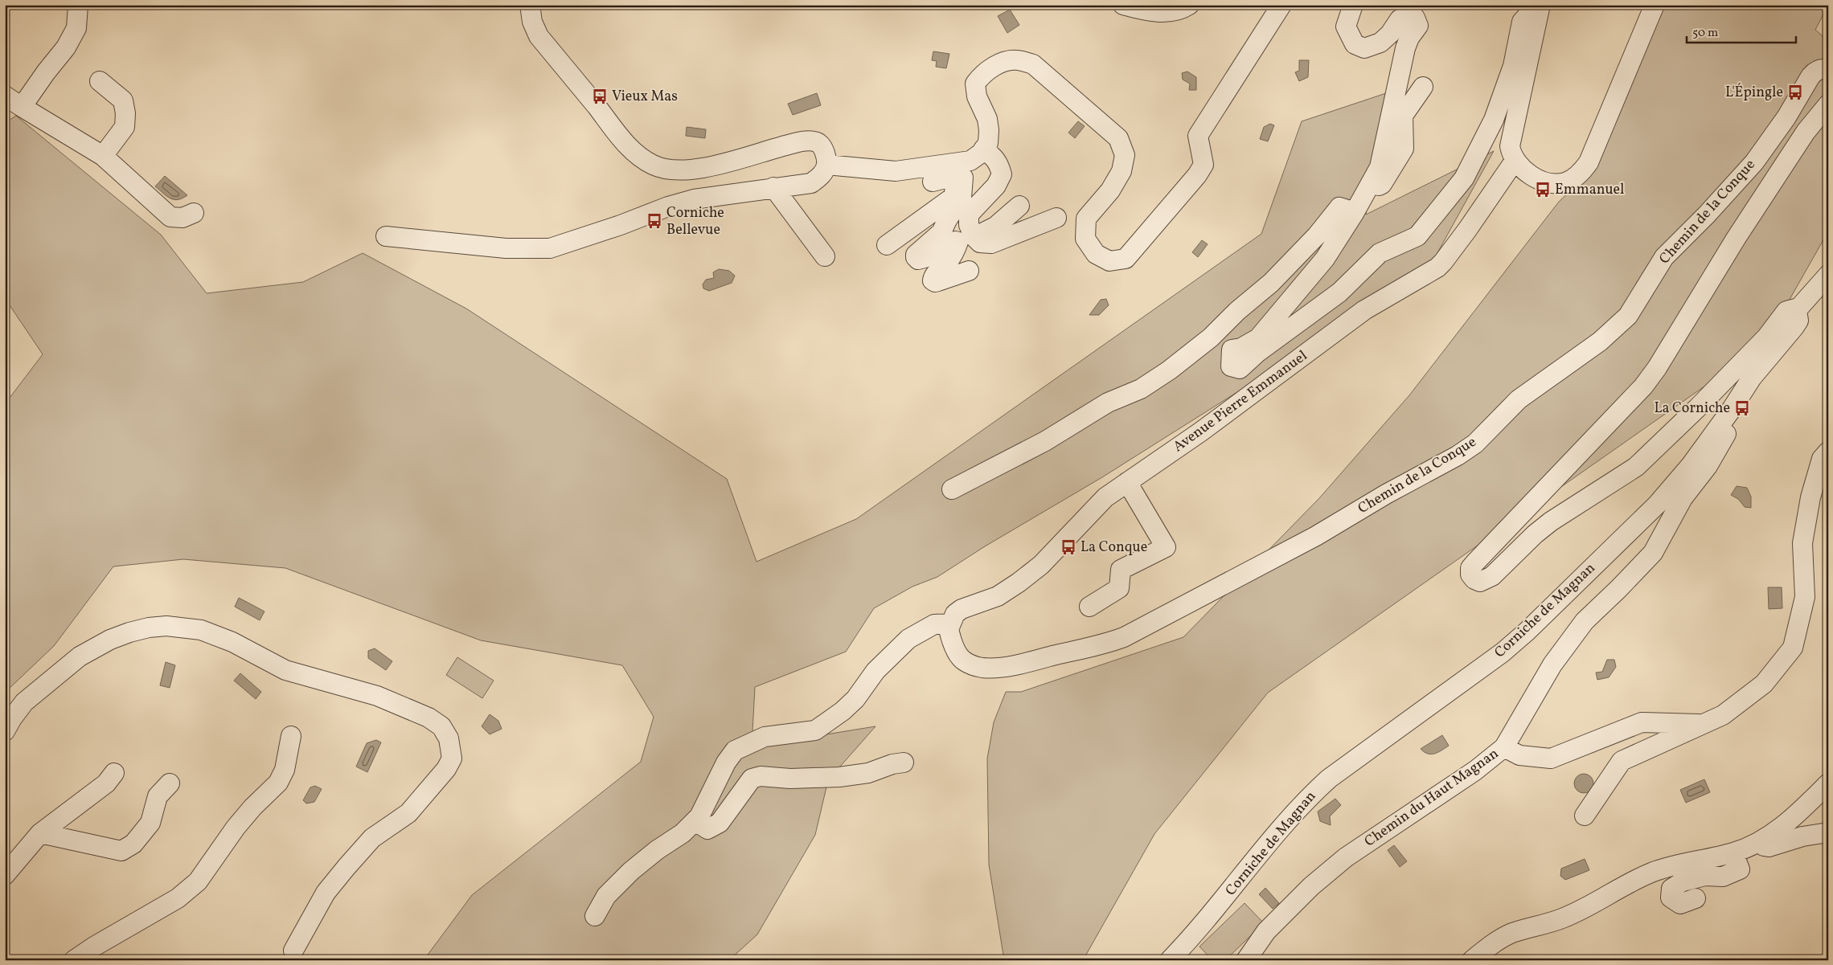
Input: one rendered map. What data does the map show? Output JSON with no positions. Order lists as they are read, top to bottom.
{
  "streets": {
    "street": [
      "Chemin de la Conque",
      "Avenue Pierre Emmanuel",
      "Corniche de Magnan",
      "Chemin du Haut Magnan"
    ]
  },
  "crossings": [
    ["Chemin de la Conque", "Avenue Pierre Emmanuel"],
    ["Chemin de la Conque", "Corniche de Magnan"],
    ["Corniche de Magnan", "Chemin du Haut Magnan"]
  ],
  "places": {
    "bus stop": [
      "L'Épingle",
      "Vieux Mas",
      "Emmanuel",
      "Corniche Bellevue",
      "La Corniche",
      "La Conque"
    ]
  },
  "scale_bar": "50 m"
}
